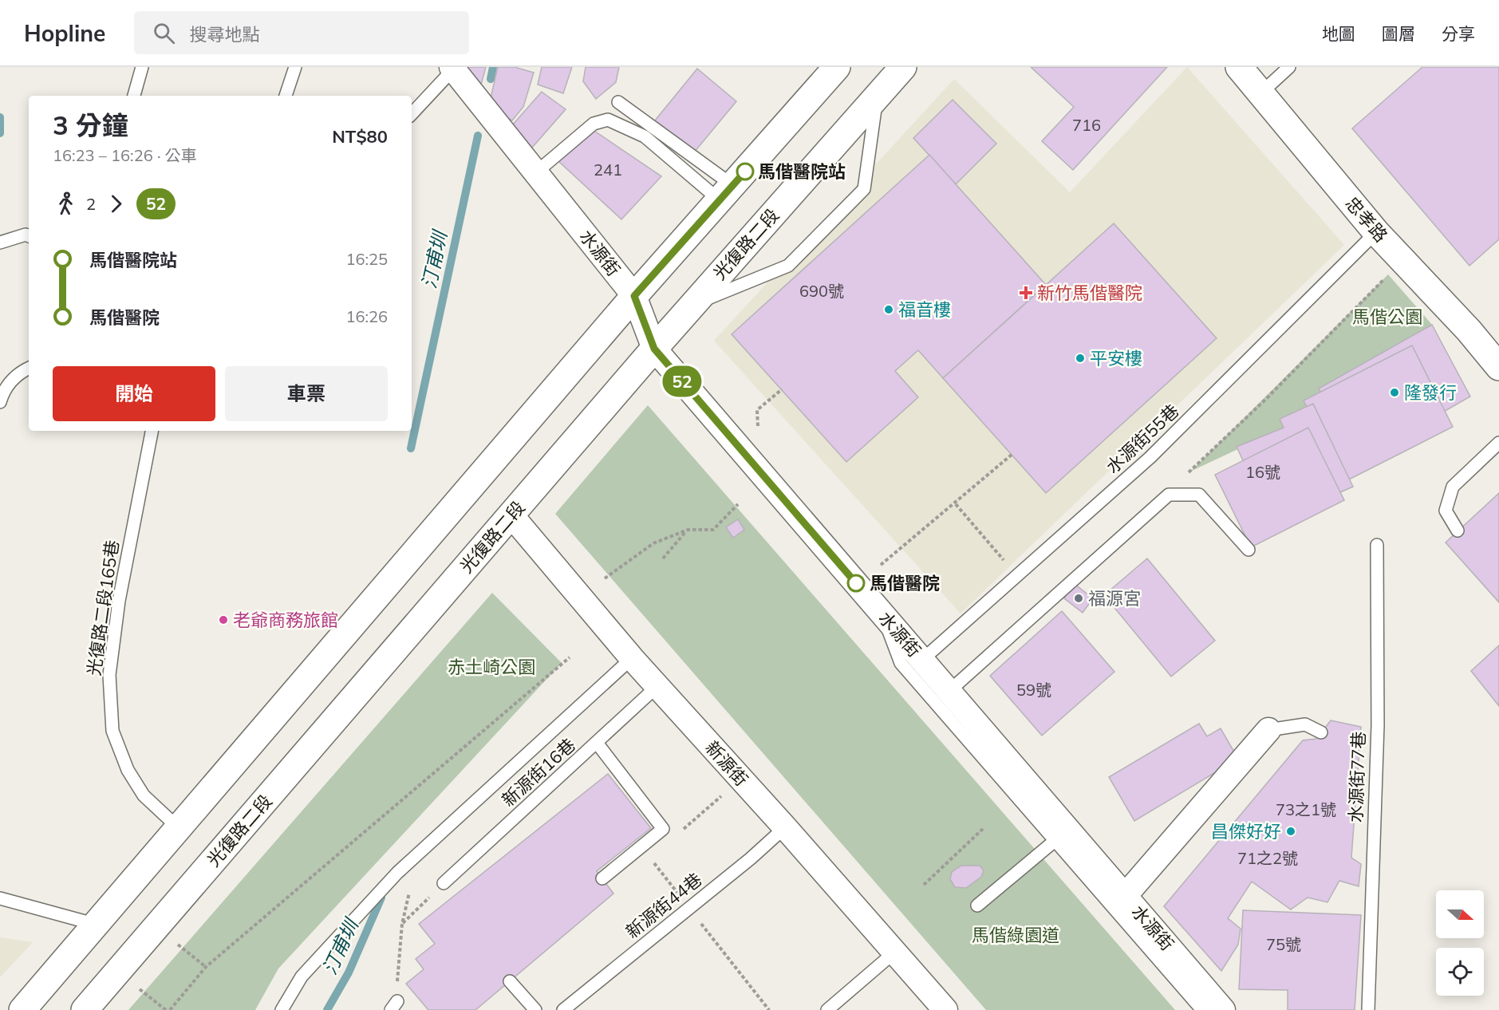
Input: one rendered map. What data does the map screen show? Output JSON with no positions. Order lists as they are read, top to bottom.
{
  "streets": {
    "main road": ["忠孝路", "光復路二段"],
    "street": ["水源街", "新源街"],
    "lane": [
      "水源街55巷",
      "光復路二段165巷",
      "新源街16巷",
      "水源街77巷",
      "新源街44巷"
    ]
  },
  "crossings": [
    ["忠孝路", "水源街55巷"],
    ["光復路二段", "水源街"],
    ["光復路二段", "新源街"],
    ["水源街", "水源街55巷"],
    ["新源街", "新源街16巷"],
    ["新源街", "新源街44巷"]
  ],
  "water": ["汀甫圳"],
  "parks": ["馬偕公園", "赤土崎公園", "馬偕綠園道"],
  "places": {
    "other": [
      "馬偕醫院站",
      "福音樓",
      "平安樓",
      "隆發行",
      "馬偕醫院",
      "福源宮",
      "老爺商務旅館",
      "昌傑好好"
    ],
    "health": ["新竹馬偕醫院"]
  },
  "lines": ["bus line 52"],
  "house_numbers": [
    "716",
    "241",
    "690號",
    "16號",
    "59號",
    "73之1號",
    "71之2號",
    "75號"
  ],
  "north": "right",
  "page": {
    "header": "Hopline",
    "search": "搜尋地點",
    "nav": ["地圖", "圖層", "分享"],
    "on_map": "52",
    "heading": ["3 分鐘", "16:23 – 16:26 · 公車", "NT$80"],
    "legs": ["2", "52"],
    "list": [
      {
        "name": "馬偕醫院站",
        "value": "16:25"
      },
      {
        "name": "馬偕醫院",
        "value": "16:26"
      }
    ],
    "buttons": ["開始", "車票"]
  }
}
